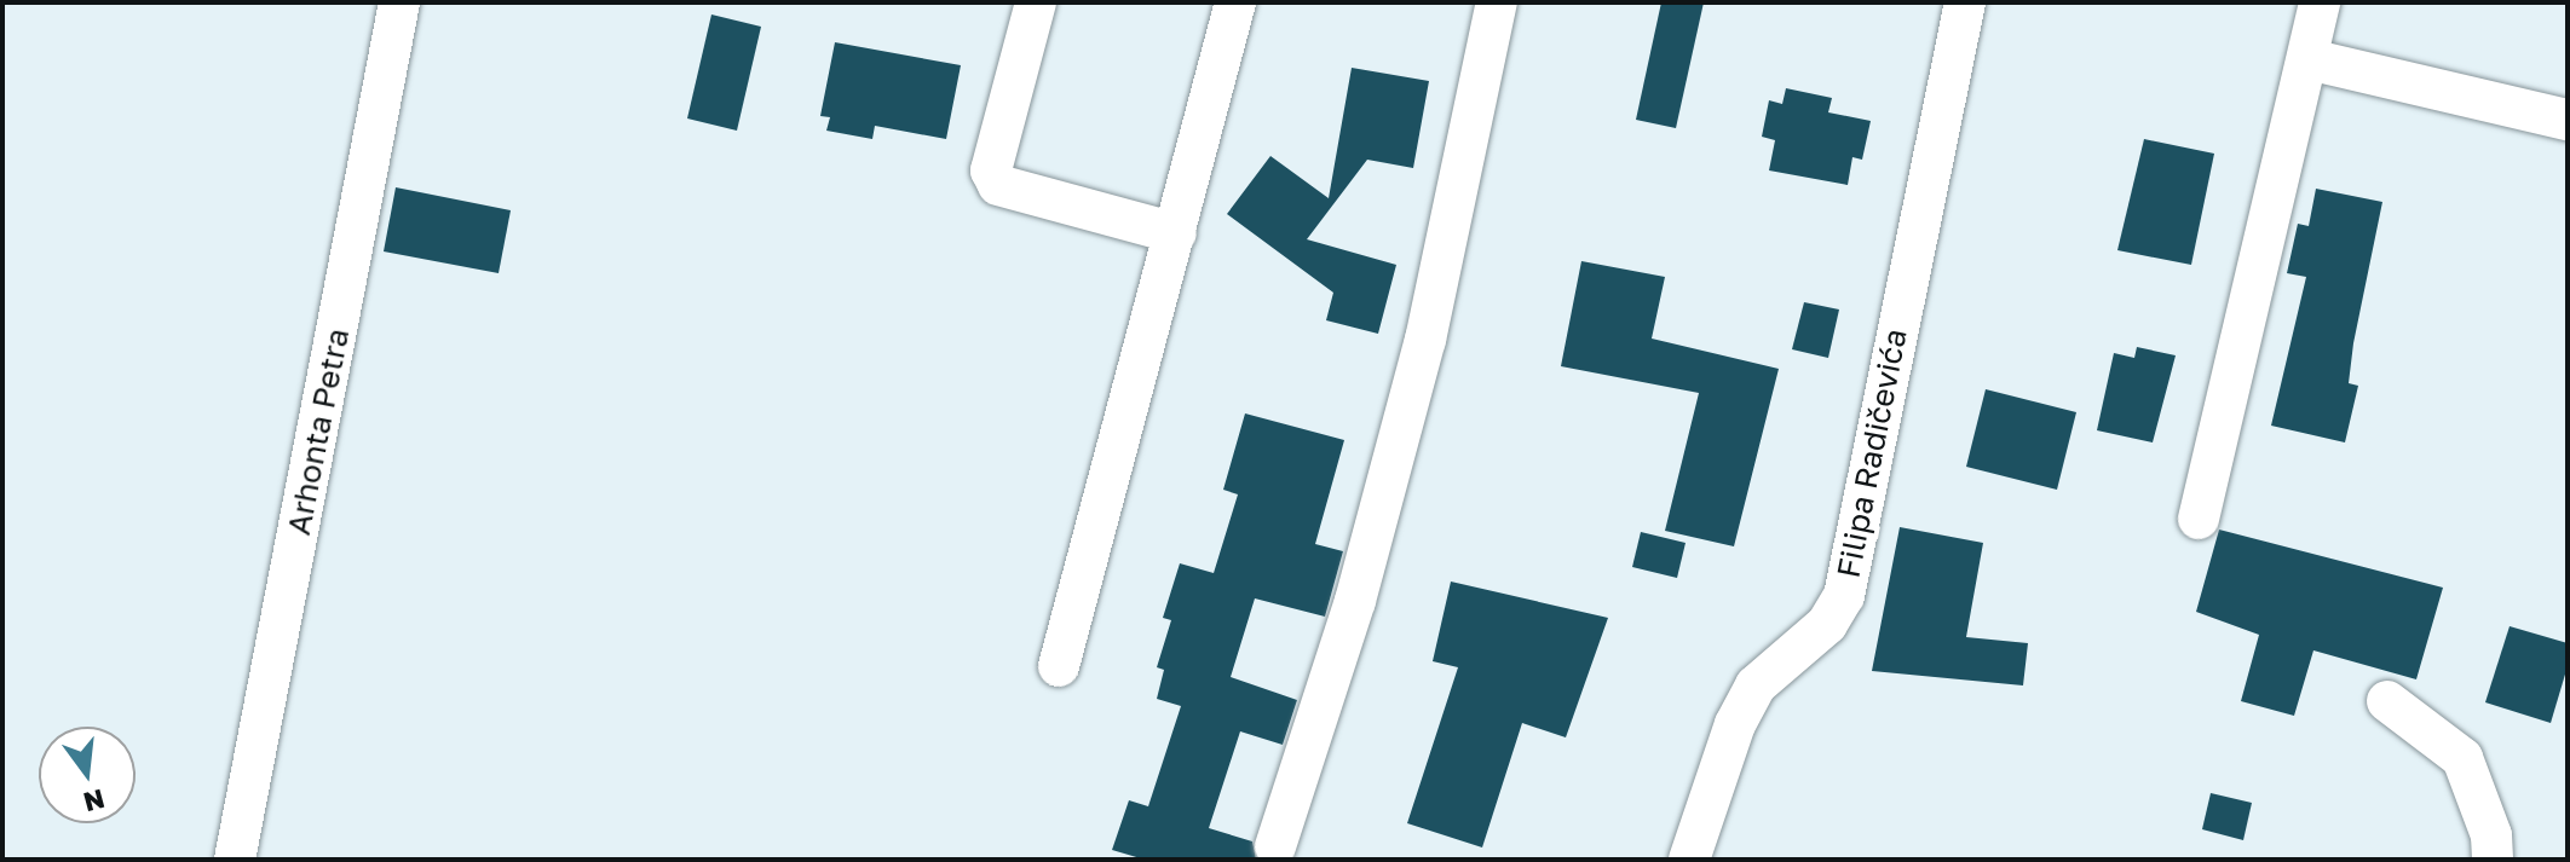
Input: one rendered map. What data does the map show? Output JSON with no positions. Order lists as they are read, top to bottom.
{
  "streets": {
    "street": ["Arhonta Petra", "Filipa Radičevića"]
  },
  "north": "bottom"
}
